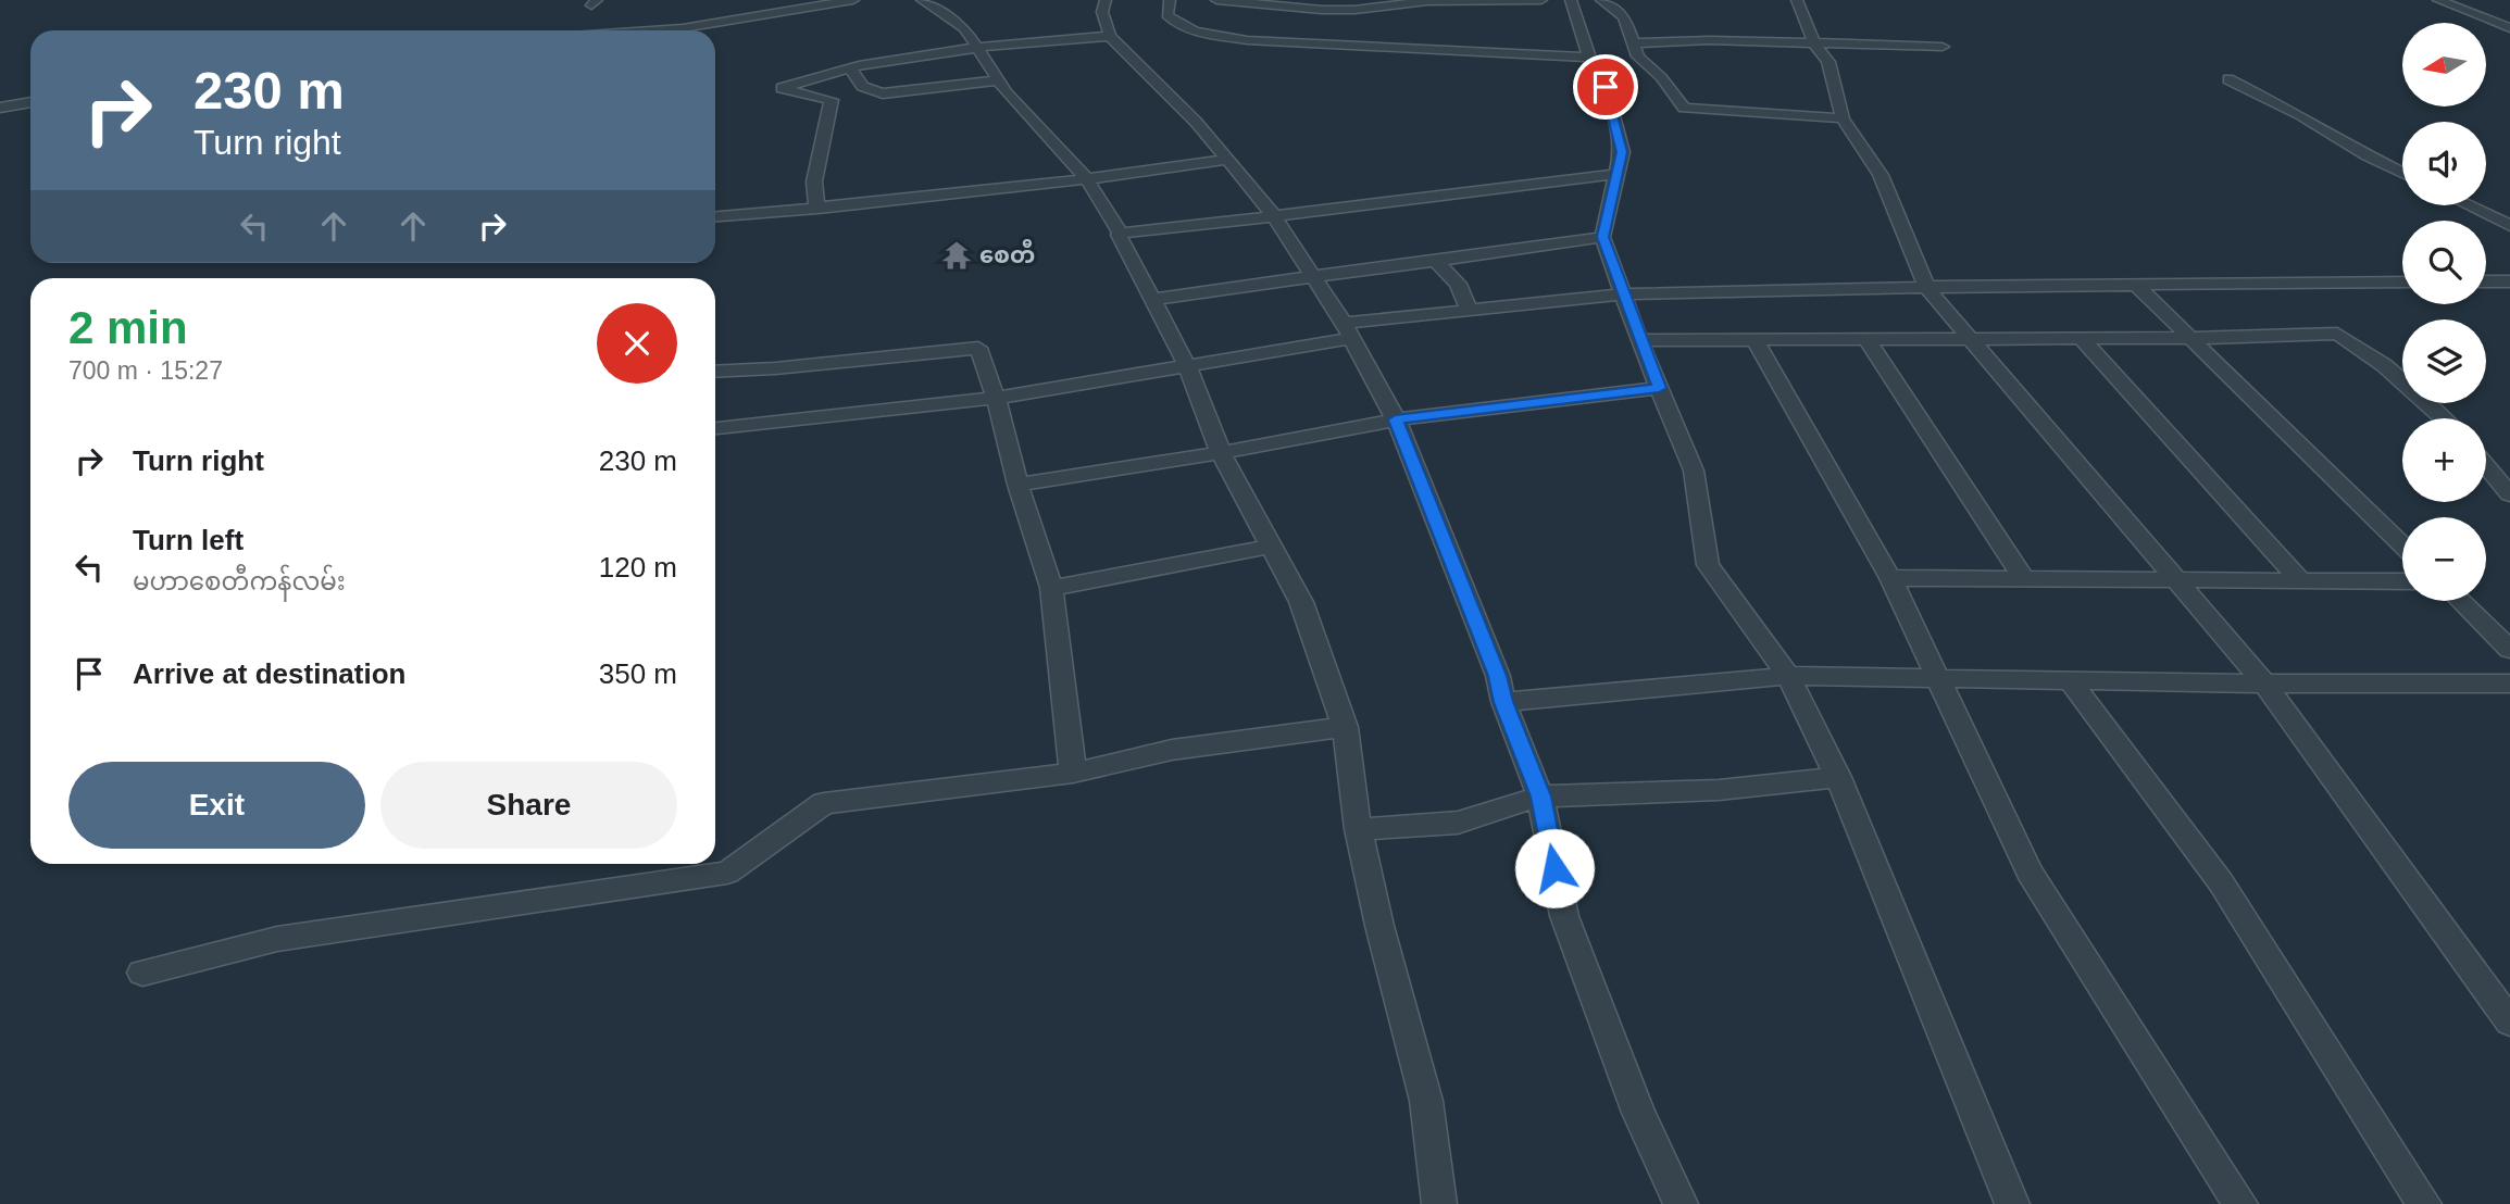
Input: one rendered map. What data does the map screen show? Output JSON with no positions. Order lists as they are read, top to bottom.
{
  "places": {
    "temple": ["စေတီ"]
  },
  "north": "left",
  "page": {
    "map_buttons": ["+", "−"],
    "turn": ["230 m", "Turn right"],
    "heading": ["2 min", "700 m · 15:27"],
    "list": [
      {
        "name": "Turn right",
        "value": "230 m"
      },
      {
        "name": "Turn left",
        "note": "မဟာစေတီကန်လမ်း",
        "value": "120 m"
      },
      {
        "name": "Arrive at destination",
        "value": "350 m"
      }
    ],
    "buttons": ["Exit", "Share"]
  }
}
